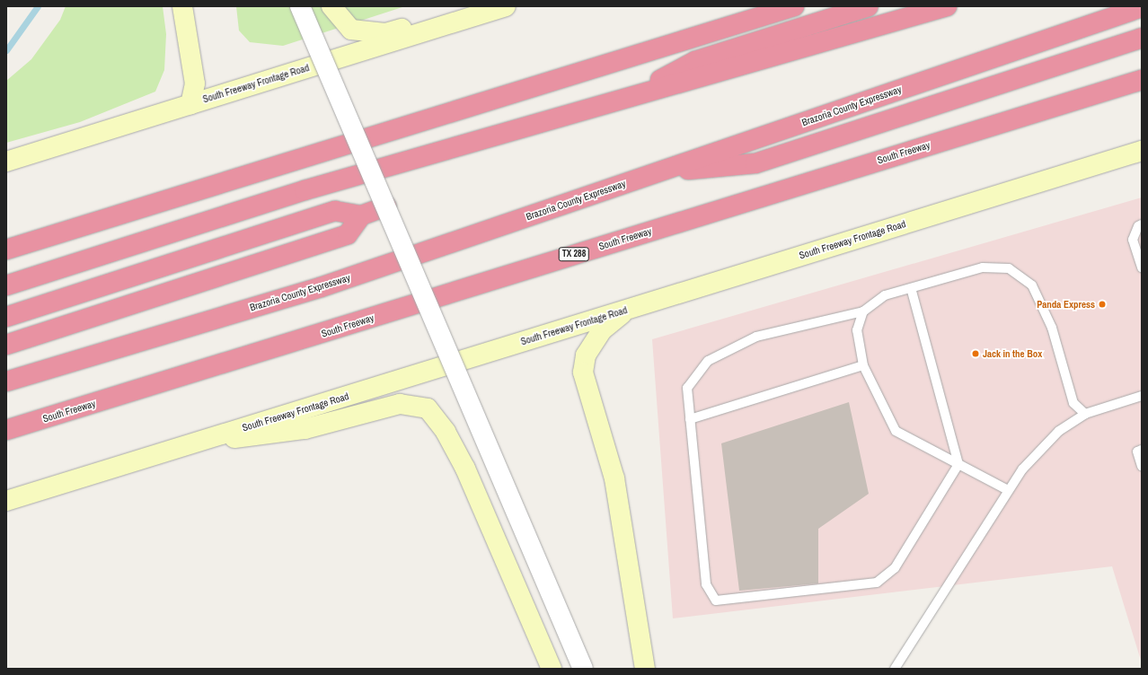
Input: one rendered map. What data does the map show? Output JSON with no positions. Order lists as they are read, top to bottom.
{
  "streets": {
    "highway": ["Brazoria County Expressway", "South Freeway", "TX 288"],
    "main road": ["South Freeway Frontage Road"]
  },
  "places": ["Panda Express", "Jack in the Box"]
}
